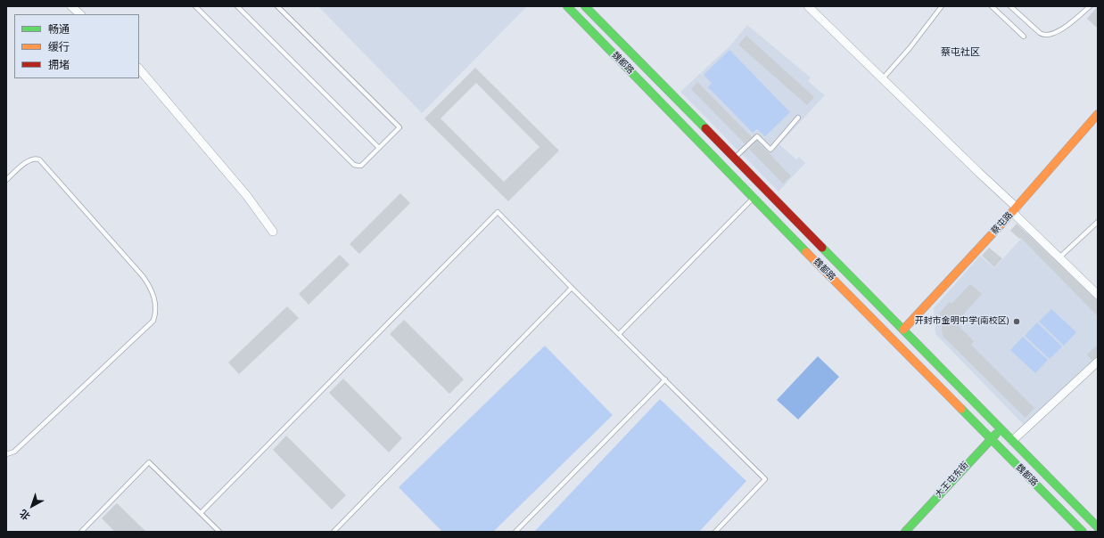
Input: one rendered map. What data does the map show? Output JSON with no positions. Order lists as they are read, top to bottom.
{
  "streets": {
    "main road": ["魏都路", "蔡屯路", "大王屯东街"]
  },
  "crossings": [
    ["魏都路", "蔡屯路"],
    ["魏都路", "大王屯东街"]
  ],
  "districts": ["蔡屯社区"],
  "places": ["开封市金明中学(南校区)"],
  "legend": ["畅通", "缓行", "拥堵"],
  "north": "bottom left"
}
